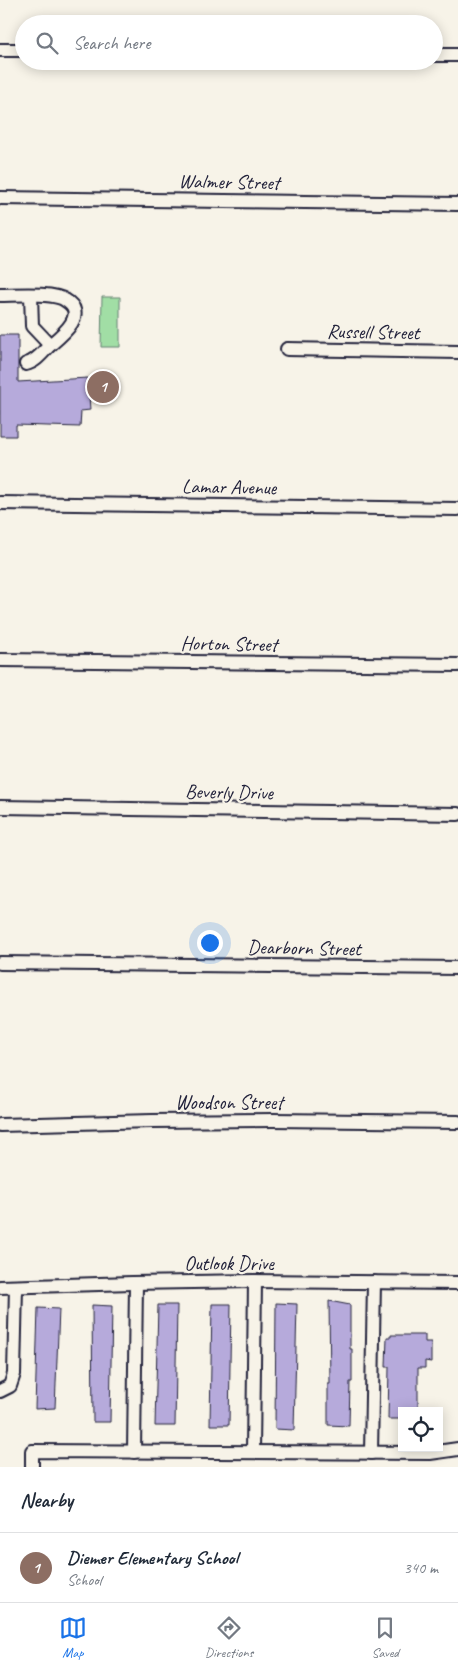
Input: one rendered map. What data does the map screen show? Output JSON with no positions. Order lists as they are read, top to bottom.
{
  "streets": {
    "street": [
      "Walmer Street",
      "Russell Street",
      "Lamar Avenue",
      "Horton Street",
      "Beverly Drive",
      "Dearborn Street",
      "Woodson Street",
      "Outlook Drive"
    ]
  },
  "page": {
    "search": "Search here",
    "pins": "1",
    "heading": "Nearby",
    "list": [
      {
        "mark": "1",
        "name": "Diemer Elementary School",
        "note": "School",
        "value": "340 m"
      }
    ],
    "nav": ["Map", "Directions", "Saved"]
  }
}
